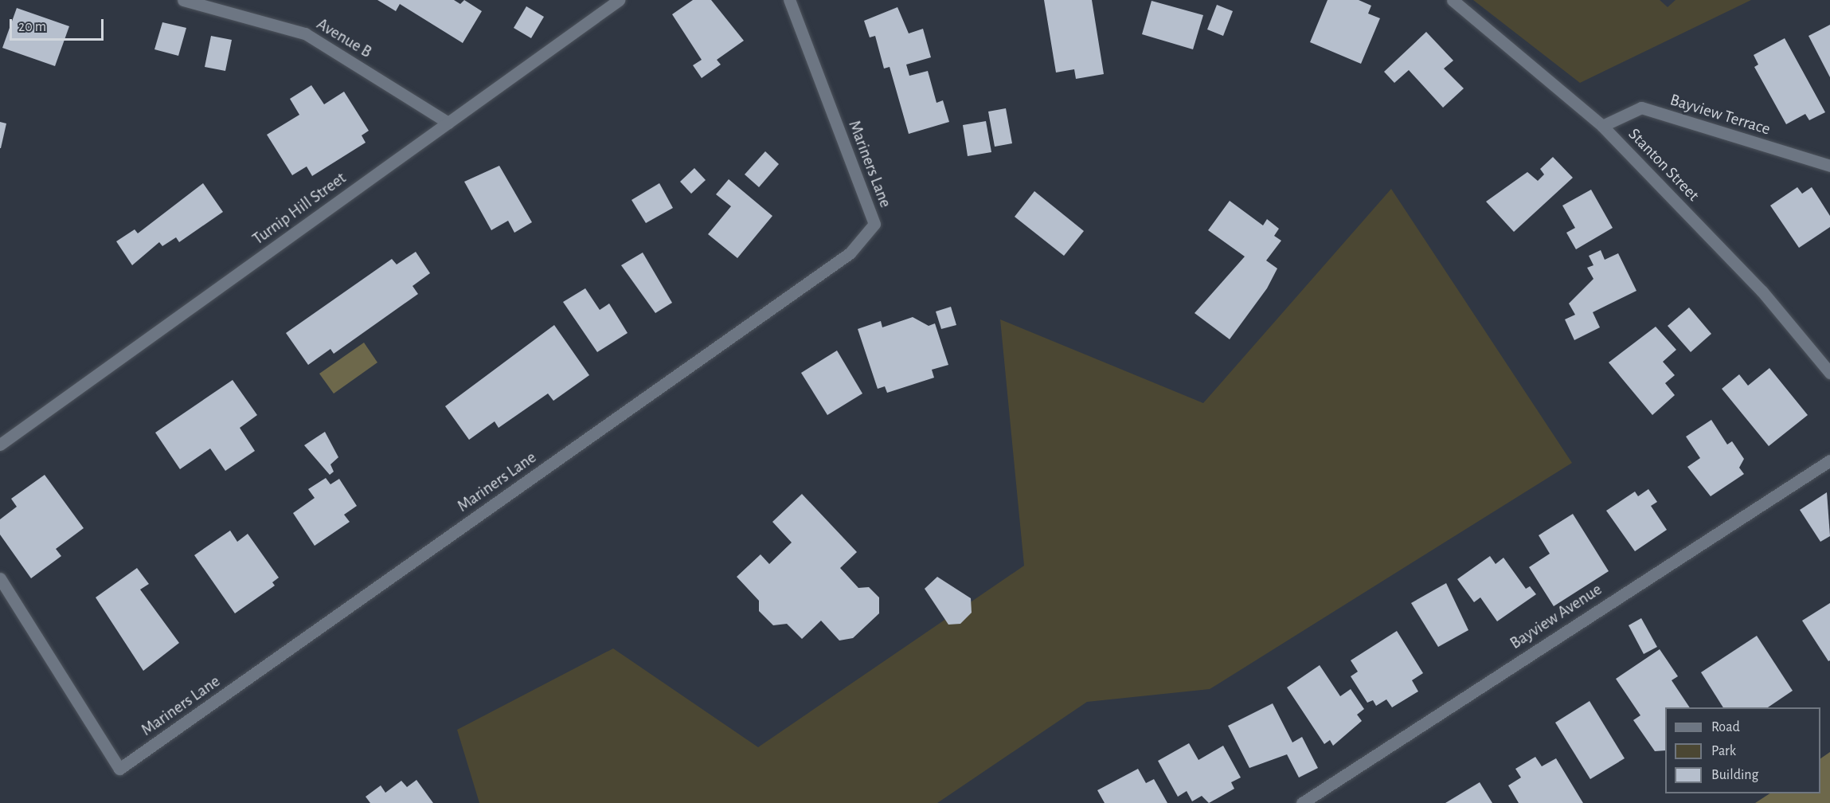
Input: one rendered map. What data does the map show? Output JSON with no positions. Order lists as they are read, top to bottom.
{
  "streets": {
    "street": [
      "Avenue B",
      "Bayview Terrace",
      "Mariners Lane",
      "Stanton Street",
      "Turnip Hill Street",
      "Bayview Avenue"
    ]
  },
  "crossings": [
    ["Avenue B", "Turnip Hill Street"],
    ["Bayview Terrace", "Stanton Street"]
  ],
  "legend": ["Road", "Park", "Building"],
  "scale_bar": "20 m"
}
